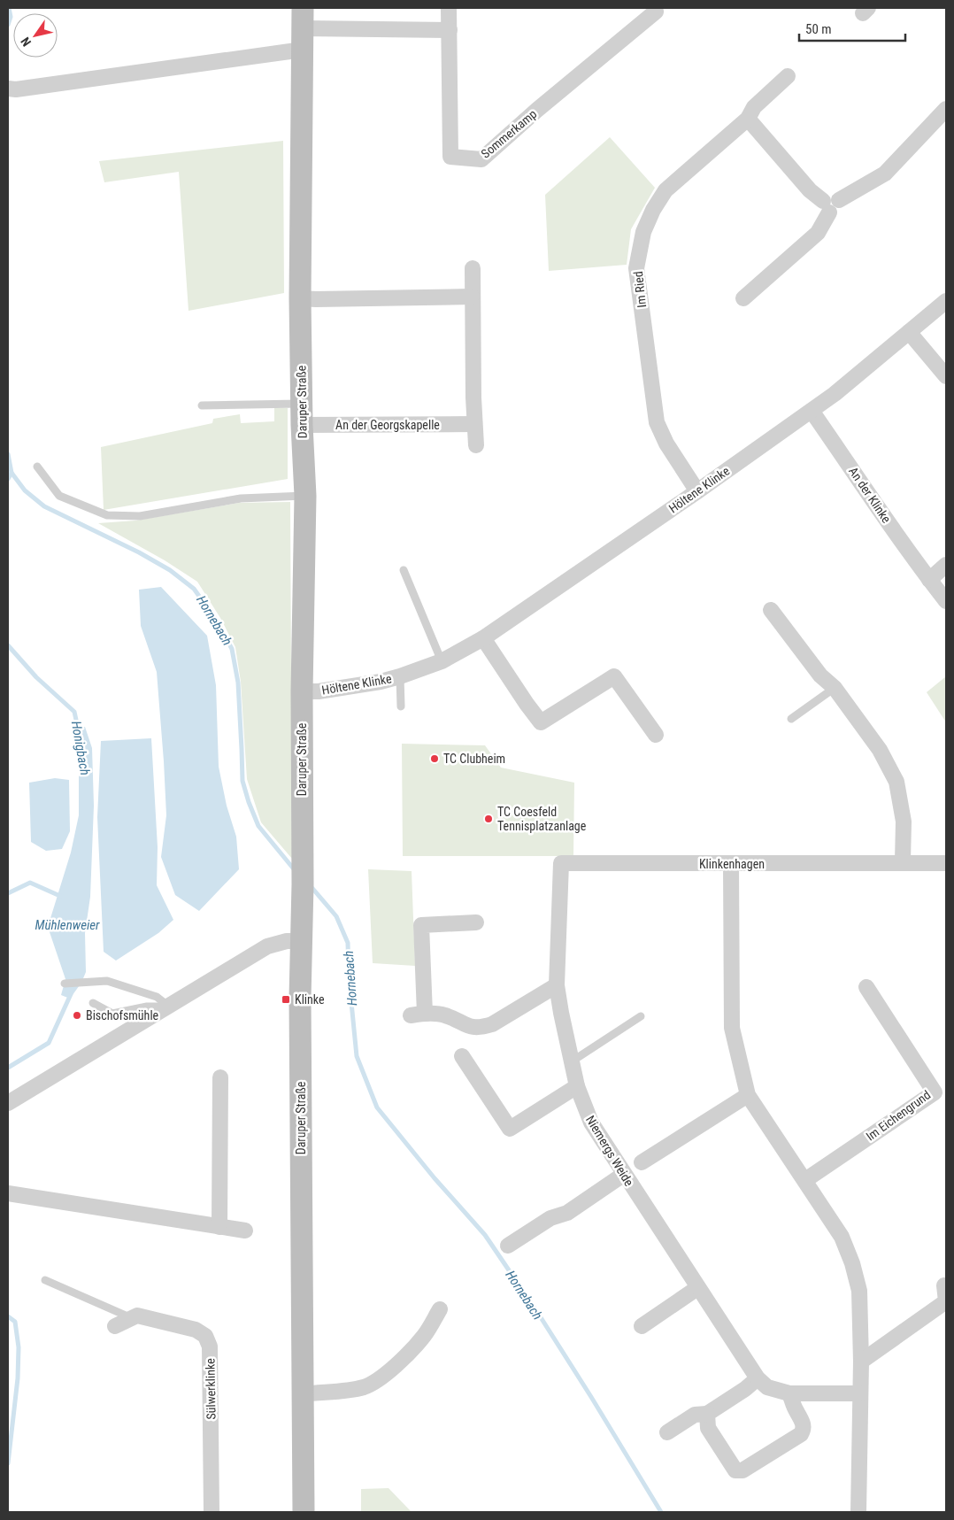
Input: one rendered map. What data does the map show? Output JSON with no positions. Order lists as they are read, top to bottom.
{
  "streets": {
    "street": [
      "Sommerkamp",
      "Im Ried",
      "Daruper Straße",
      "An der Georgskapelle",
      "Höltene Klinke",
      "An der Klinke",
      "Klinkenhagen",
      "Im Eichengrund",
      "Niemergs Weide",
      "Sülwerklinke"
    ]
  },
  "crossings": [
    ["Im Ried", "Höltene Klinke"],
    ["Daruper Straße", "An der Georgskapelle"],
    ["Daruper Straße", "Höltene Klinke"],
    ["Höltene Klinke", "An der Klinke"],
    ["Klinkenhagen", "Niemergs Weide"]
  ],
  "water": ["Hornebach", "Honigbach", "Mühlenweier"],
  "places": {
    "other": ["TC Clubheim", "TC Coesfeld Tennisplatzanlage", "Bischofsmühle"],
    "transit": ["Klinke"]
  },
  "scale_bar": "50 m",
  "north": "bottom left"
}
